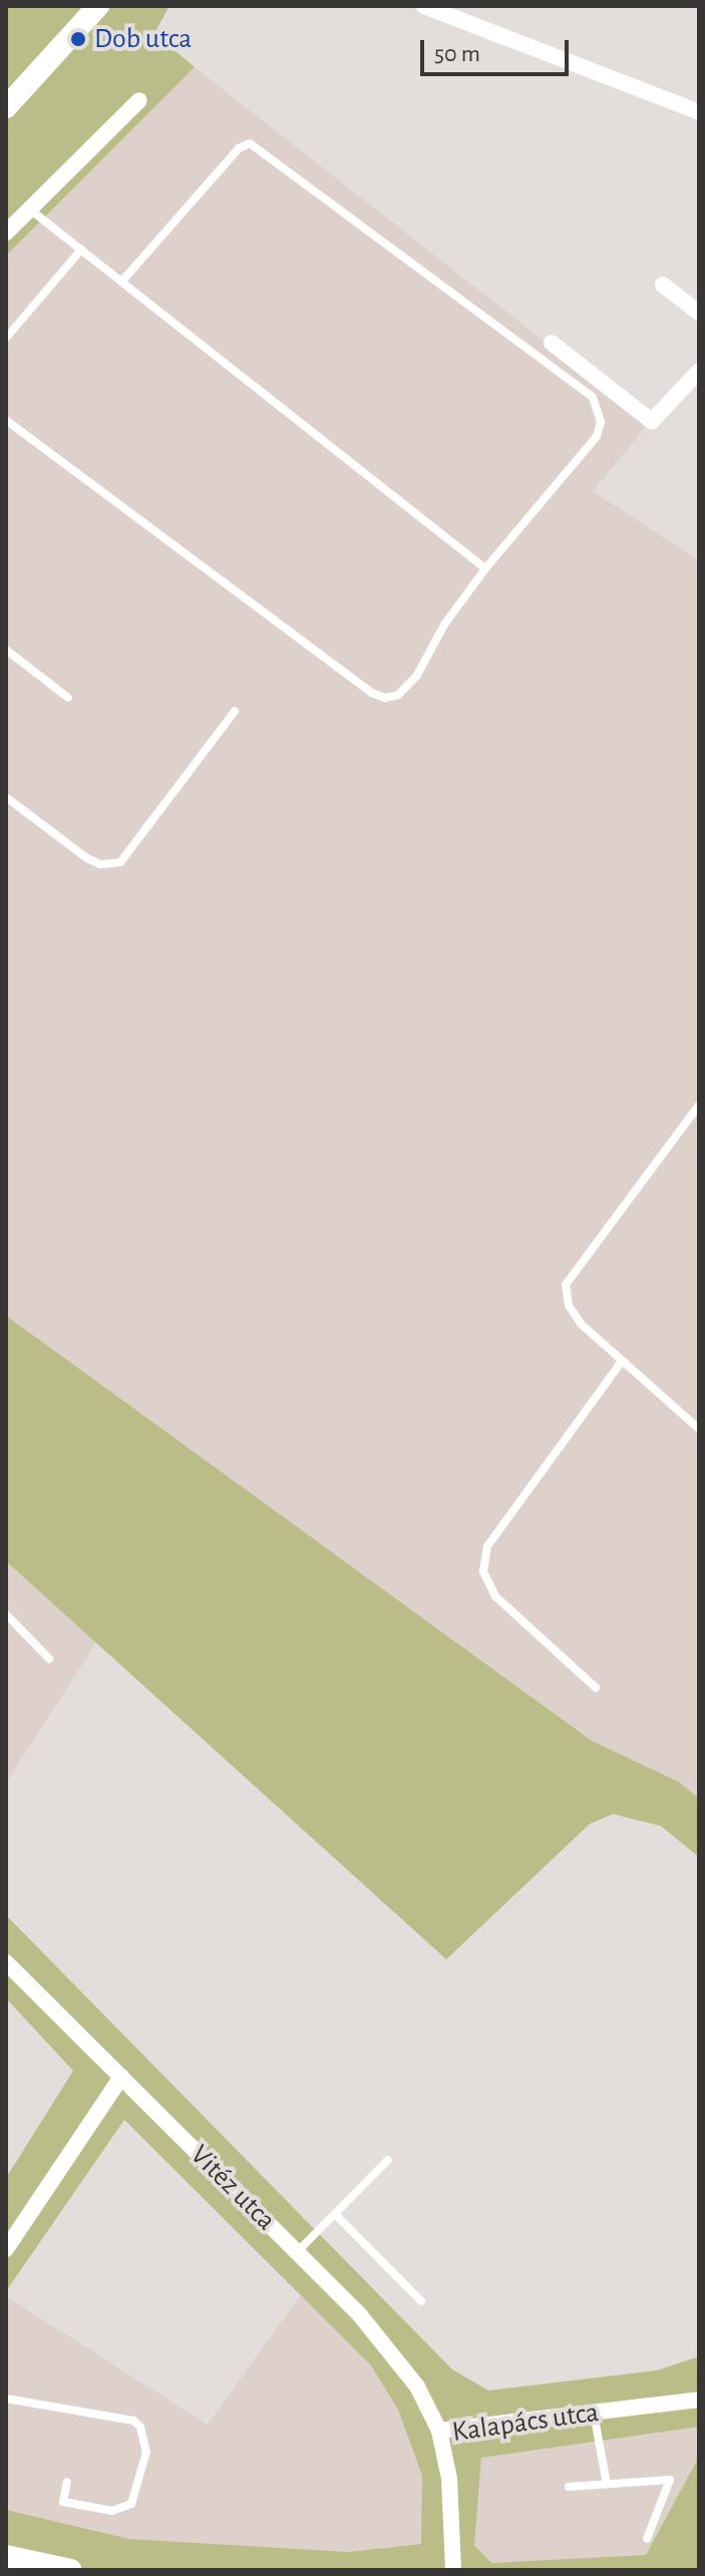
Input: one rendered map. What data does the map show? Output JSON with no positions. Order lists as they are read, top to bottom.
{
  "streets": {
    "street": ["Vitéz utca", "Kalapács utca"]
  },
  "crossings": [
    ["Vitéz utca", "Kalapács utca"]
  ],
  "places": ["Dob utca"],
  "scale_bar": "50 m"
}
